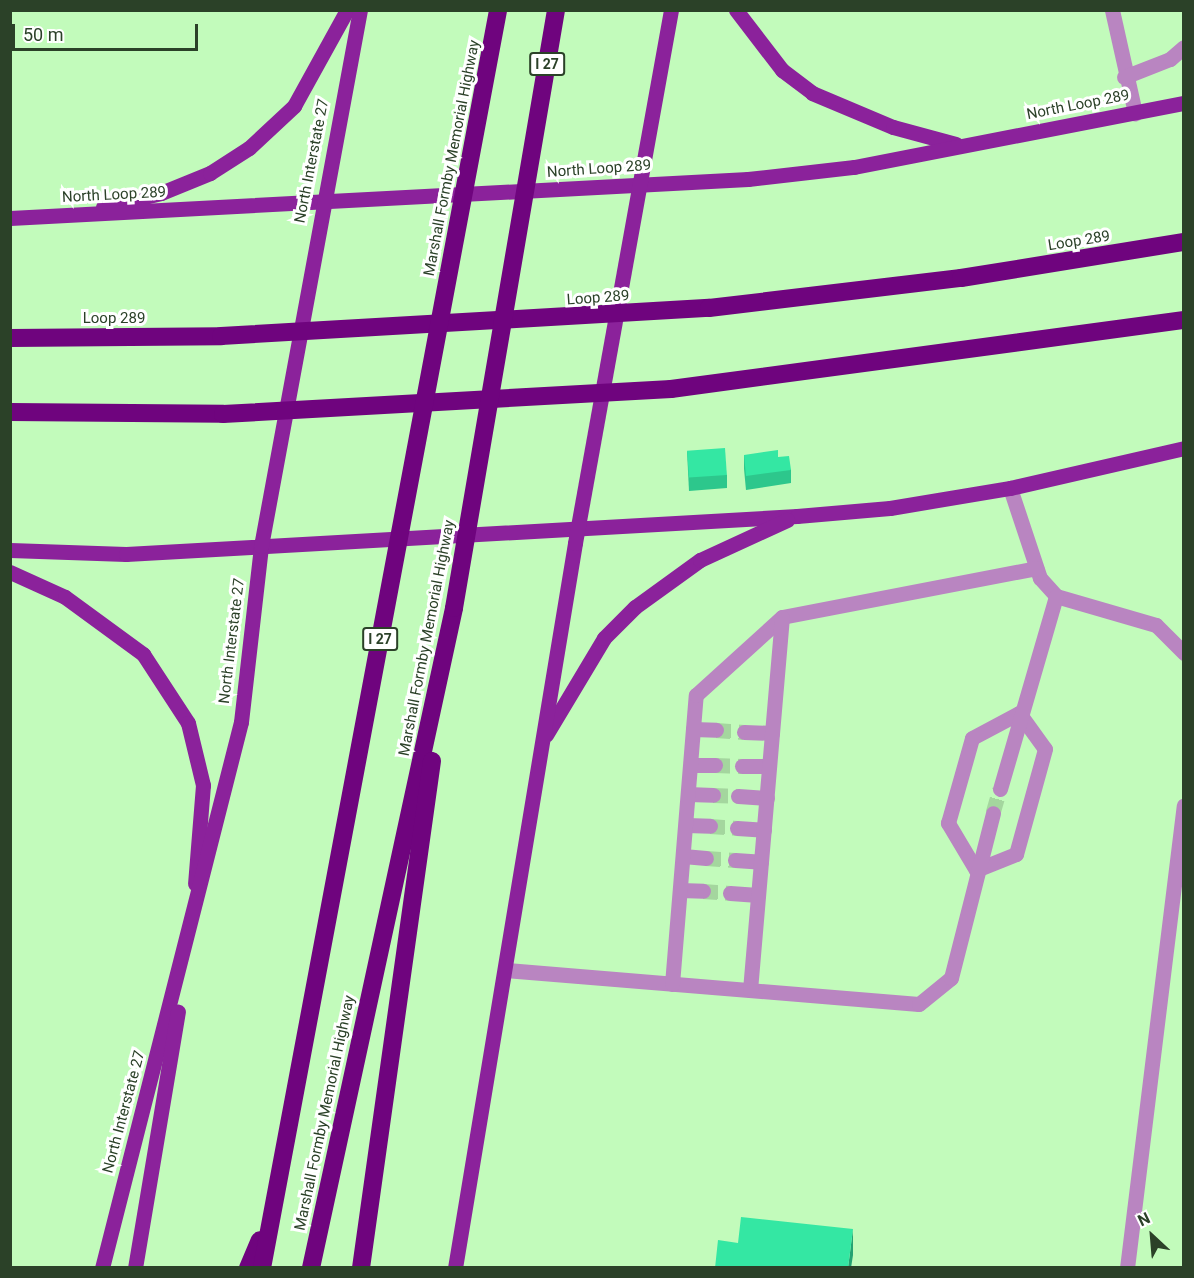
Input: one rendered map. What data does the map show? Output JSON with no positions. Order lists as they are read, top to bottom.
{
  "streets": {
    "highway": ["I 27", "Marshall Formby Memorial Highway", "Loop 289"],
    "main road": ["North Loop 289", "North Interstate 27"]
  },
  "crossings": [
    ["North Loop 289", "North Interstate 27"]
  ],
  "scale_bar": "50 m",
  "north": "top left"
}
